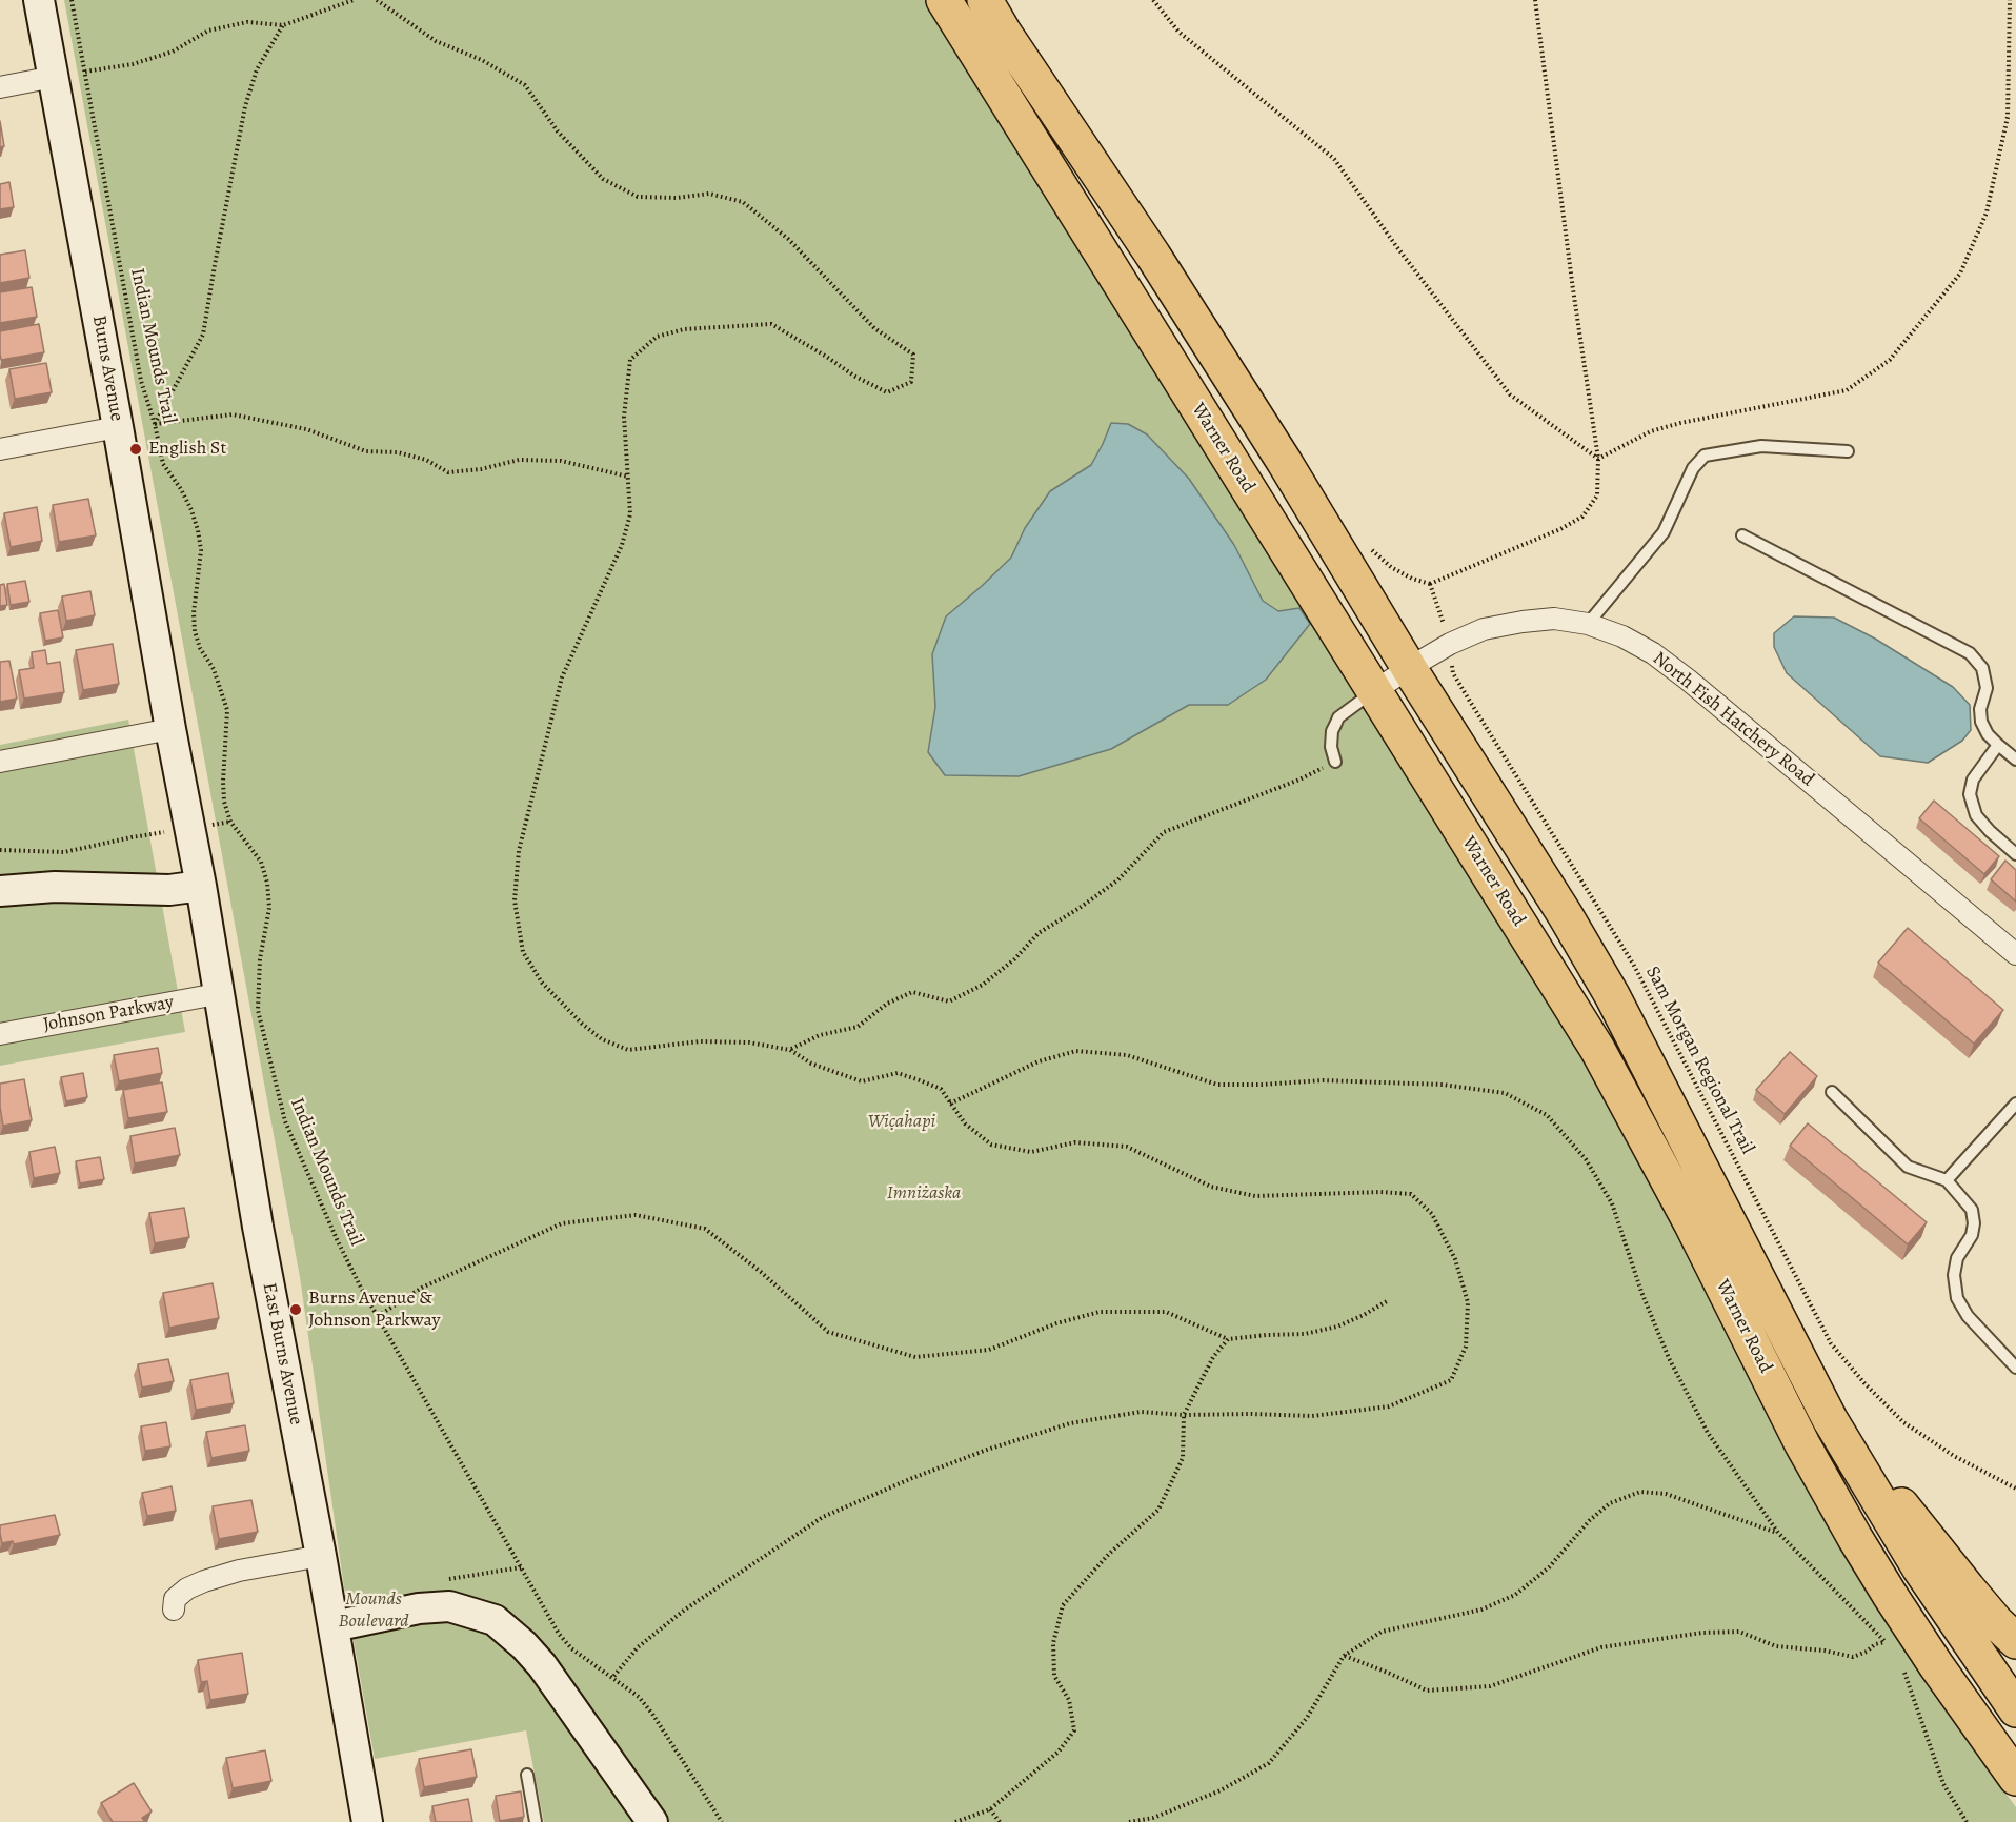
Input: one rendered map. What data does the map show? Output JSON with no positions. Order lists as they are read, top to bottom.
{
  "streets": {
    "highway": ["Warner Road"],
    "street": [
      "Burns Avenue",
      "North Fish Hatchery Road",
      "Johnson Parkway",
      "East Burns Avenue"
    ],
    "path": ["Indian Mounds Trail", "Sam Morgan Regional Trail"]
  },
  "crossings": [
    ["Burns Avenue", "East Burns Avenue"],
    ["Warner Road", "North Fish Hatchery Road"],
    ["North Fish Hatchery Road", "Sam Morgan Regional Trail"],
    ["Johnson Parkway", "East Burns Avenue"]
  ],
  "parks": ["Wic̣aḣapi", "Imniżaska", "Mounds Boulevard"],
  "places": ["English St", "Burns Avenue & Johnson Parkway"]
}
